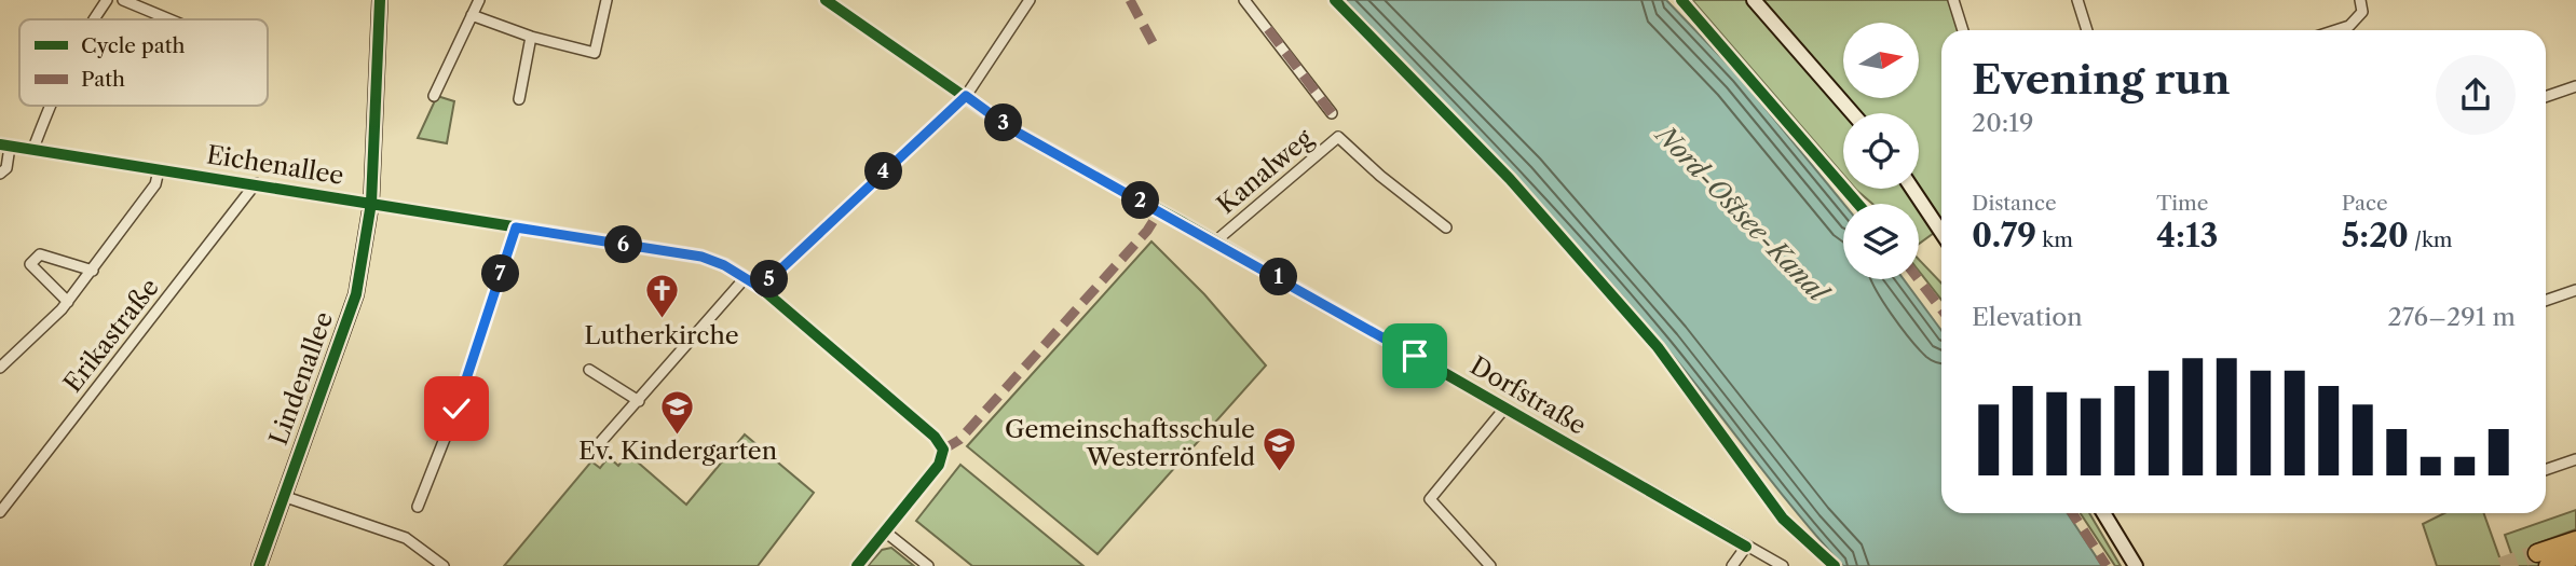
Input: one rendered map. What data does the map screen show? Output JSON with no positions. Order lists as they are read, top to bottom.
{
  "streets": {
    "street": [
      "Eichenallee",
      "Kanalweg",
      "Erikastraße",
      "Lindenallee",
      "Dorfstraße"
    ]
  },
  "crossings": [
    ["Eichenallee", "Erikastraße"],
    ["Eichenallee", "Lindenallee"],
    ["Kanalweg", "Dorfstraße"]
  ],
  "water": ["Nord-Ostsee-Kanal"],
  "places": {
    "church": ["Lutherkirche"],
    "school or university": ["Ev. Kindergarten", "Gemeinschaftsschule Westerrönfeld"]
  },
  "legend": ["Cycle path", "Path"],
  "north": "right",
  "page": {
    "heading": ["Evening run", "20:19"],
    "pins": [
      "3",
      "4",
      "2",
      "6",
      "7",
      "1",
      "5"
    ],
    "stats": [
      ["Distance", "0.79 km"],
      ["Time", "4:13"],
      ["Pace", "5:20 /km"]
    ],
    "chart": ["Elevation", "276–291 m"]
  }
}
